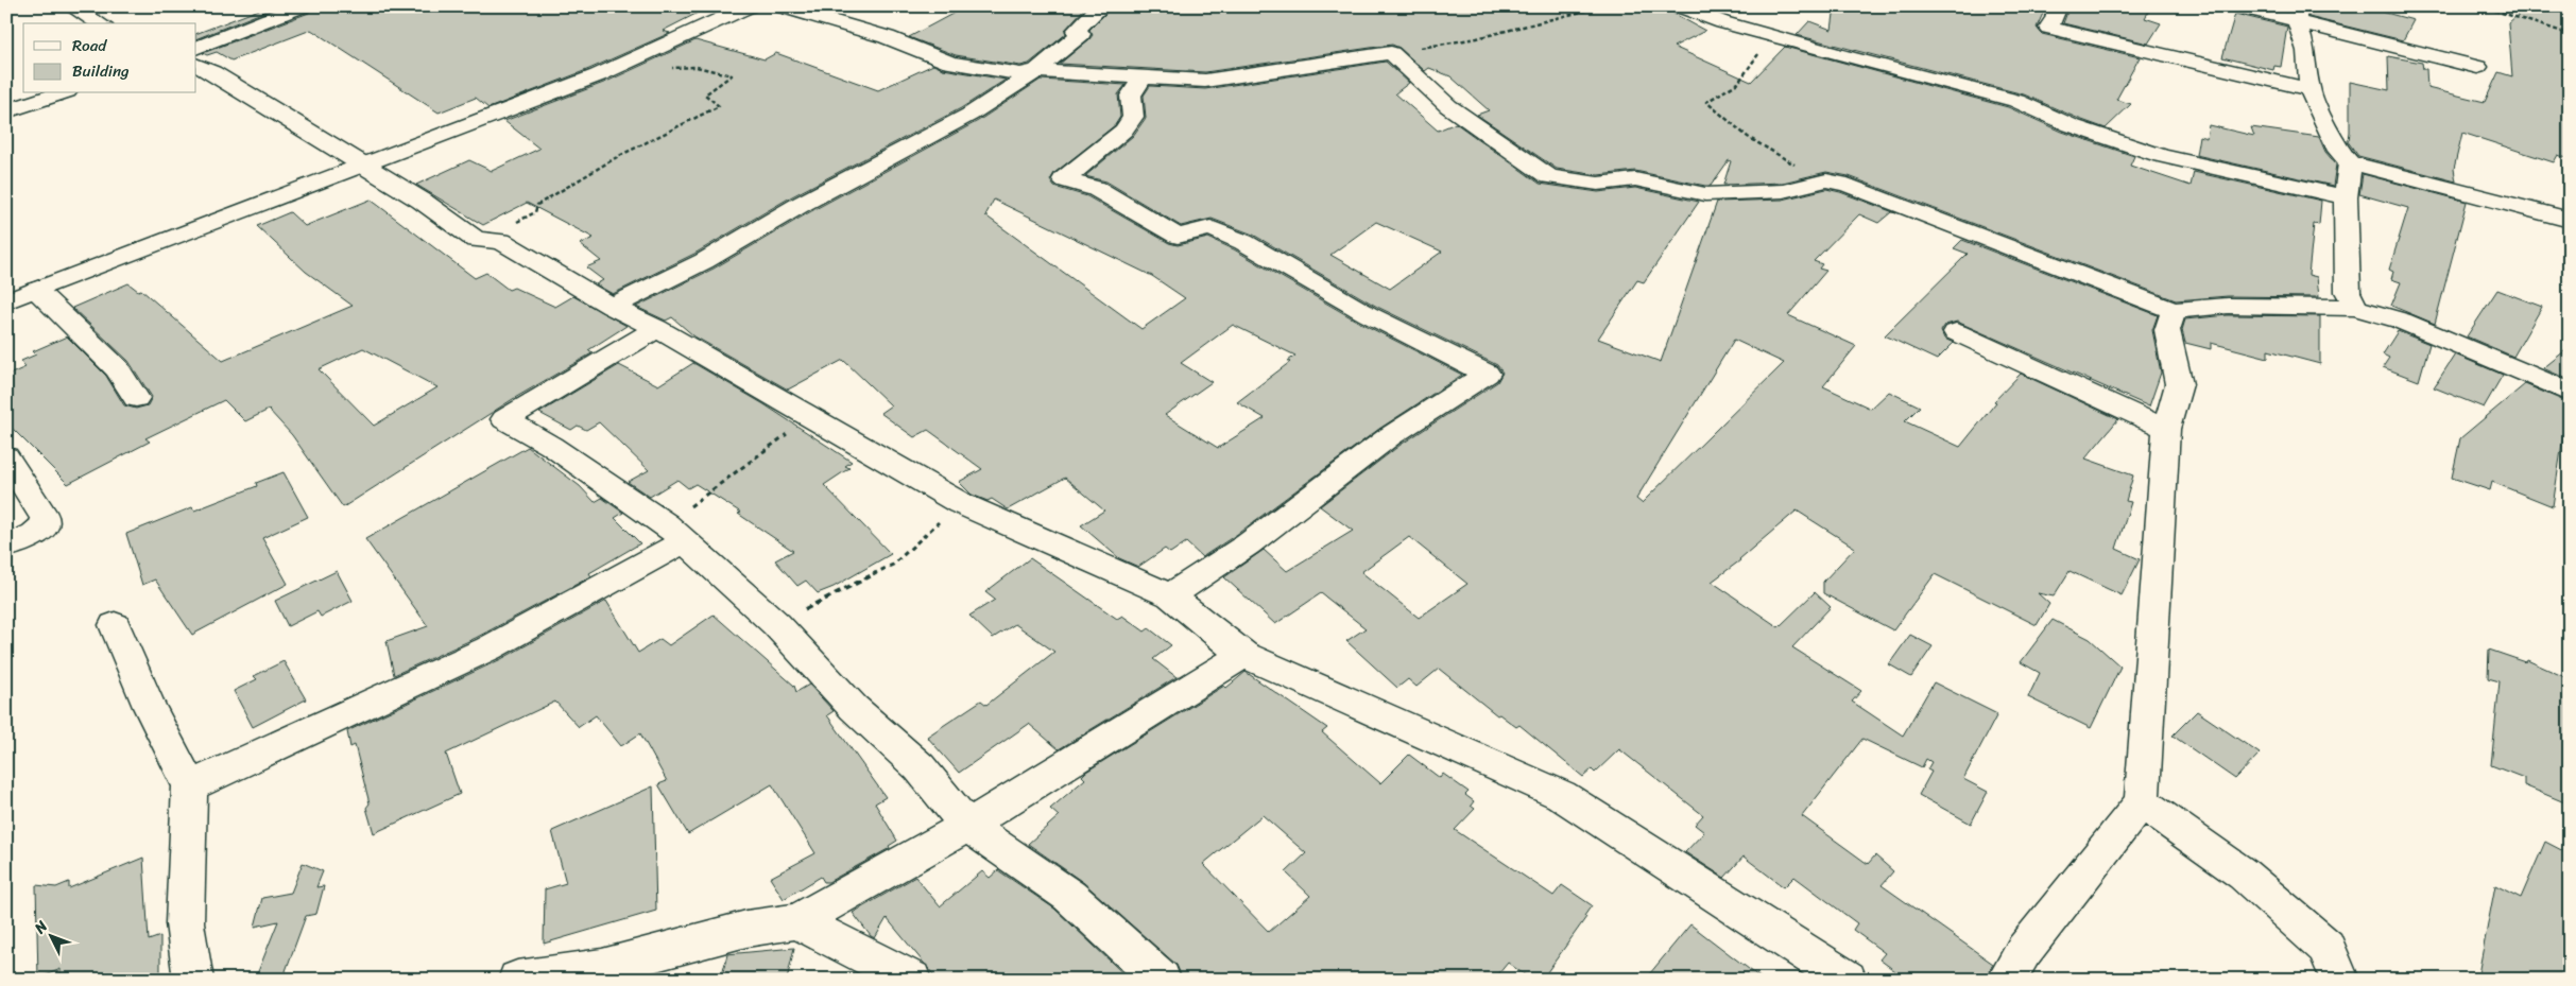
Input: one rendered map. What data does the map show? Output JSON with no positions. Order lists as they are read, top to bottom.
{
  "legend": ["Road", "Building"],
  "north": "top left"
}
